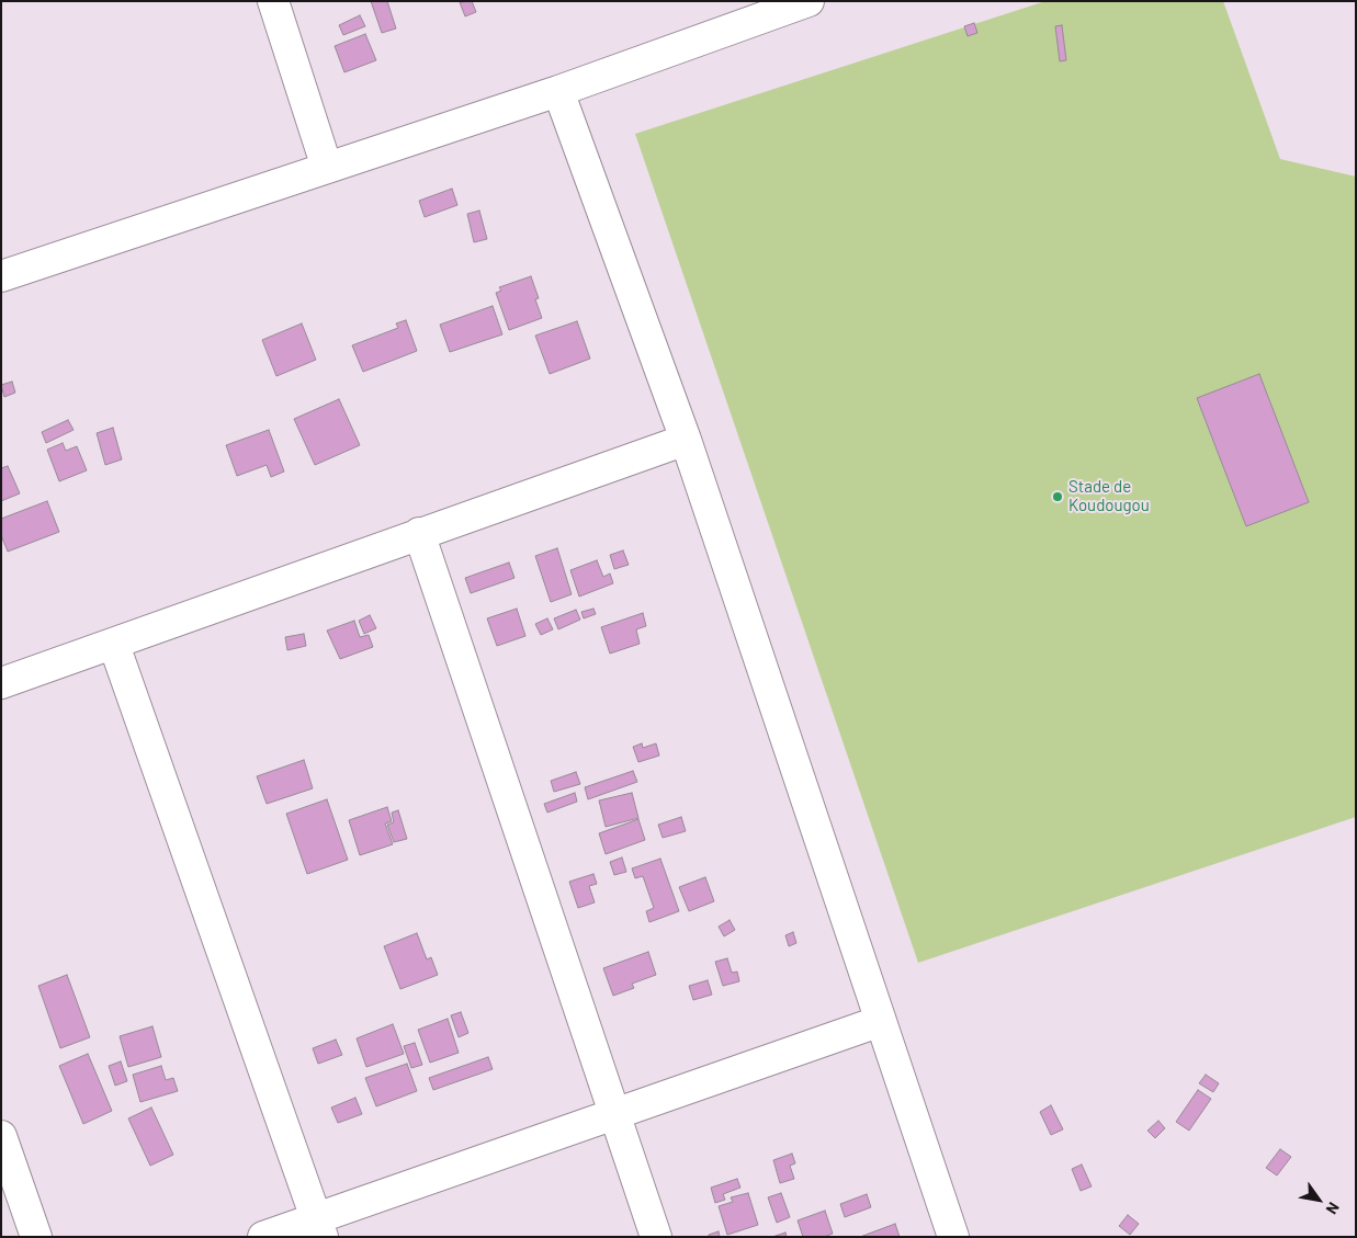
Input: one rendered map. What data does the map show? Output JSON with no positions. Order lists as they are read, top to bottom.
{
  "places": ["Stade de Koudougou"],
  "north": "bottom right"
}
